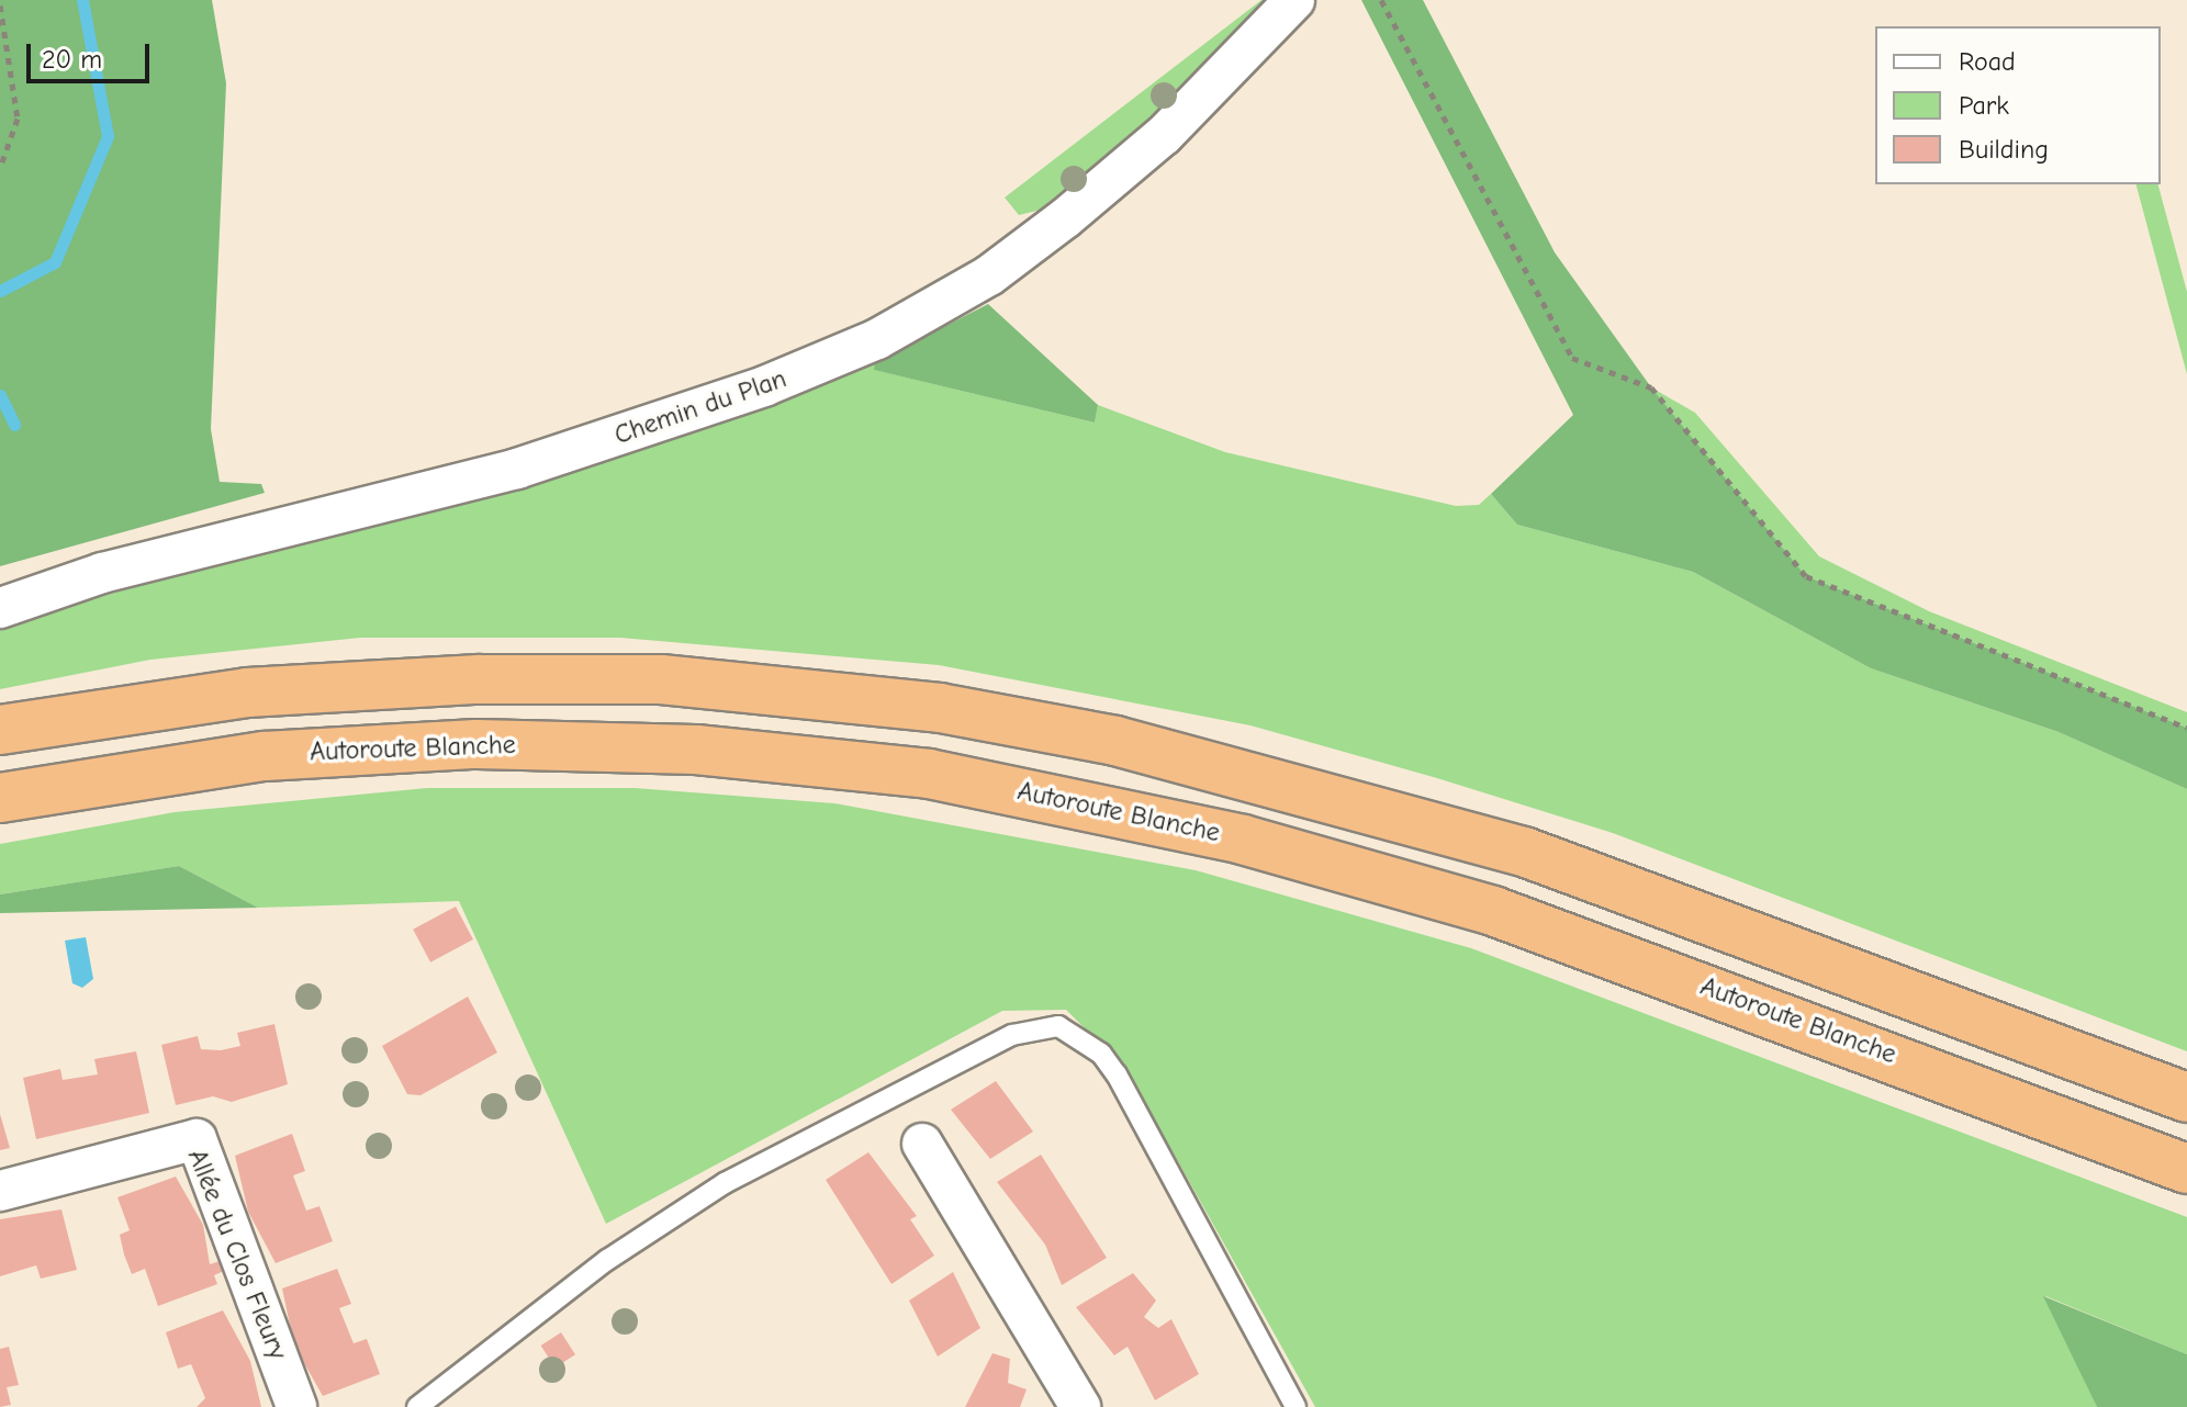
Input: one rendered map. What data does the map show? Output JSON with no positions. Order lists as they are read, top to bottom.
{
  "streets": {
    "highway": ["Autoroute Blanche"],
    "street": ["Chemin du Plan", "Allée du Clos Fleury"]
  },
  "legend": ["Road", "Park", "Building"],
  "scale_bar": "20 m"
}
